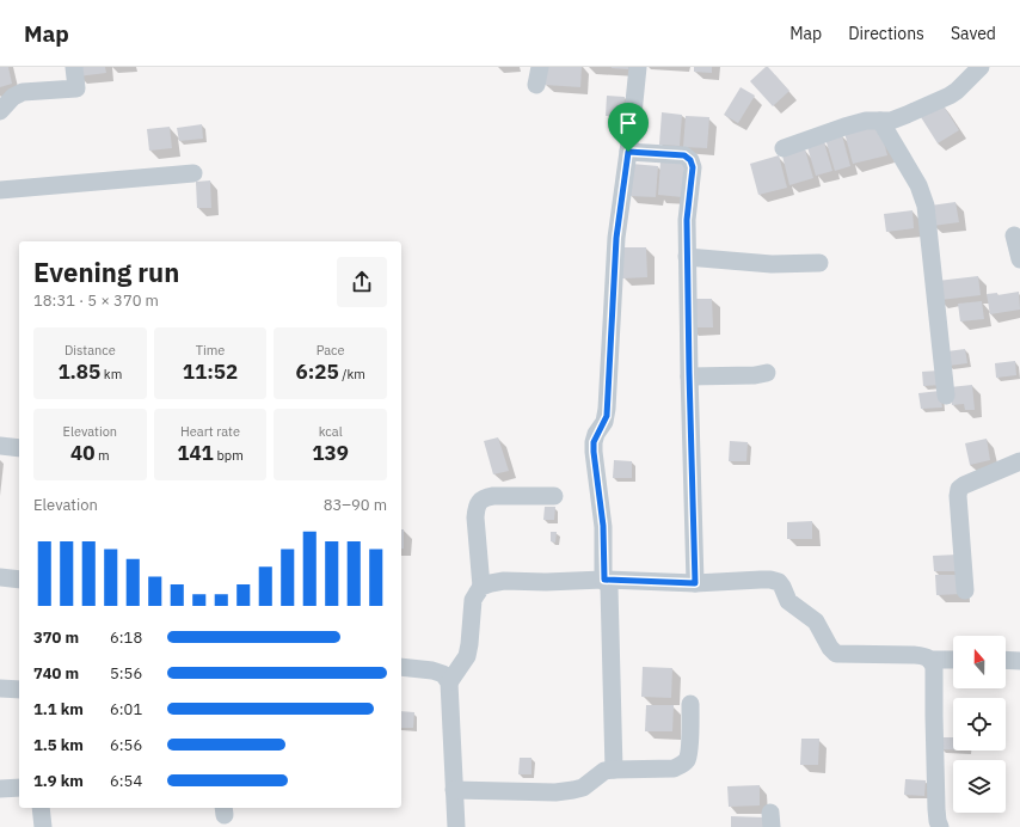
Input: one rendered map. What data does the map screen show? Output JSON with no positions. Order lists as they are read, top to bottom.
{
  "north": "top",
  "page": {
    "header": "Map",
    "nav": ["Map", "Directions", "Saved"],
    "heading": ["Evening run", "18:31 · 5 × 370 m"],
    "stats": [
      ["Distance", "1.85 km"],
      ["Time", "11:52"],
      ["Pace", "6:25 /km"],
      ["Elevation", "40 m"],
      ["Heart rate", "141 bpm"],
      ["kcal", "139"]
    ],
    "chart": ["Elevation", "83–90 m"],
    "list": [
      {
        "name": "370 m",
        "note": "6:18"
      },
      {
        "name": "740 m",
        "note": "5:56"
      },
      {
        "name": "1.1 km",
        "note": "6:01"
      },
      {
        "name": "1.5 km",
        "note": "6:56"
      },
      {
        "name": "1.9 km",
        "note": "6:54"
      }
    ]
  }
}
